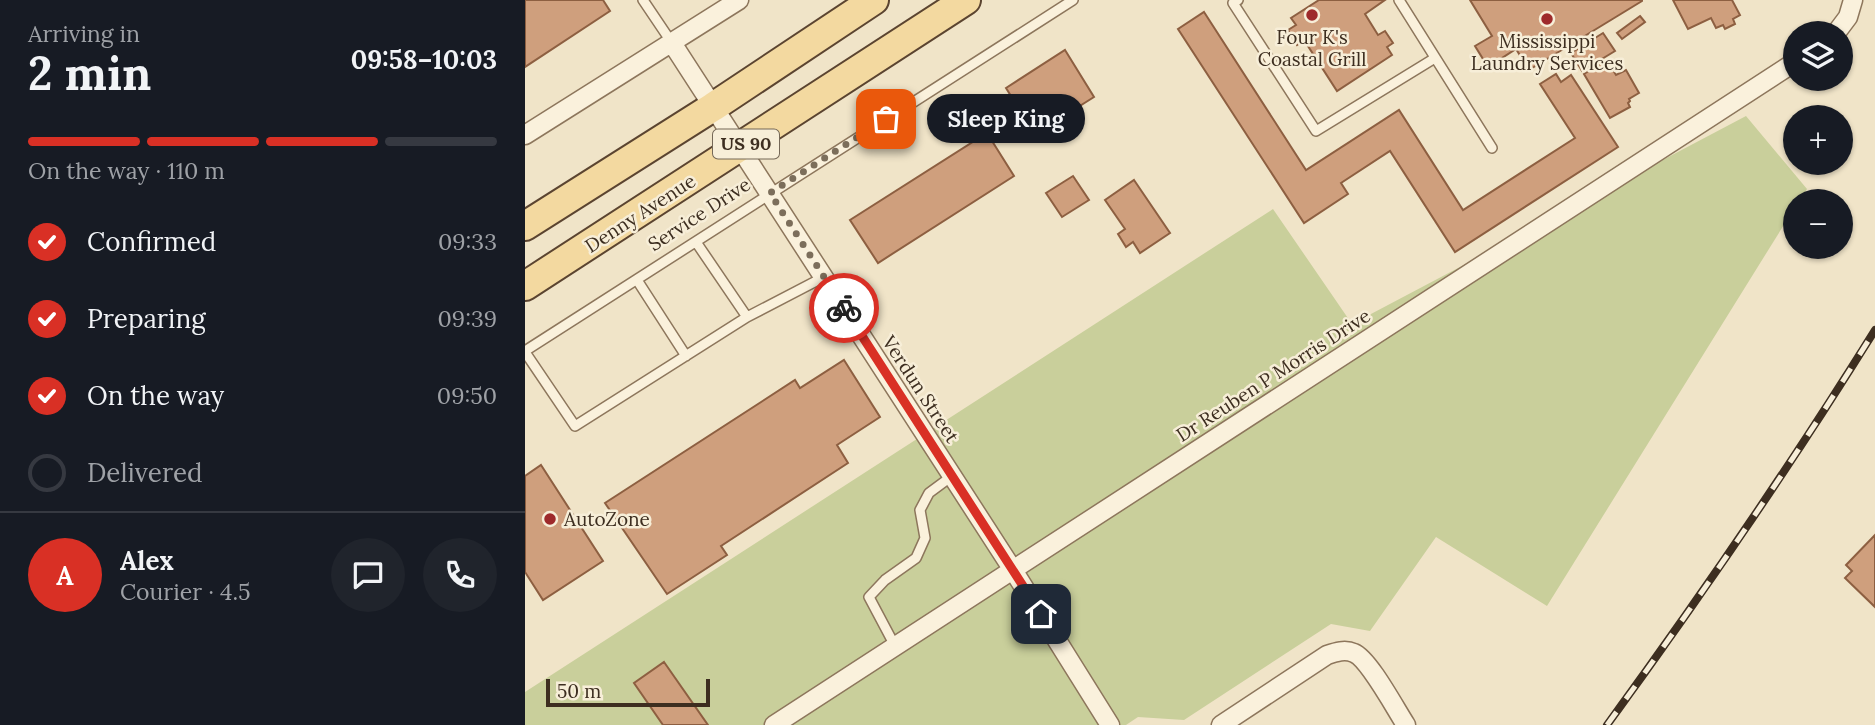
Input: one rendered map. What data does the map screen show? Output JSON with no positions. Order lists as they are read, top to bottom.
{
  "streets": {
    "main road": ["US 90", "Denny Avenue"],
    "street": ["Dr Reuben P Morris Drive", "Verdun Street"],
    "lane": ["Service Drive"]
  },
  "crossings": [
    ["US 90", "Verdun Street"],
    ["Denny Avenue", "Verdun Street"],
    ["Service Drive", "Verdun Street"],
    ["Dr Reuben P Morris Drive", "Verdun Street"]
  ],
  "places": [
    "Four K's Coastal Grill",
    "Mississippi Laundry Services",
    "Sleep King",
    "AutoZone"
  ],
  "scale_bar": "50 m",
  "page": {
    "heading": ["2 min", "Arriving in", "09:58–10:03"],
    "panel": ["Alex", "Courier · 4.5"],
    "map_buttons": ["+", "−"],
    "bubble": "Sleep King",
    "bar": "On the way · 110 m",
    "list": [
      ["Confirmed", "09:33"],
      ["Preparing", "09:39"],
      ["On the way", "09:50"],
      "Delivered"
    ],
    "round": "A",
    "scale": "50 m"
  }
}
